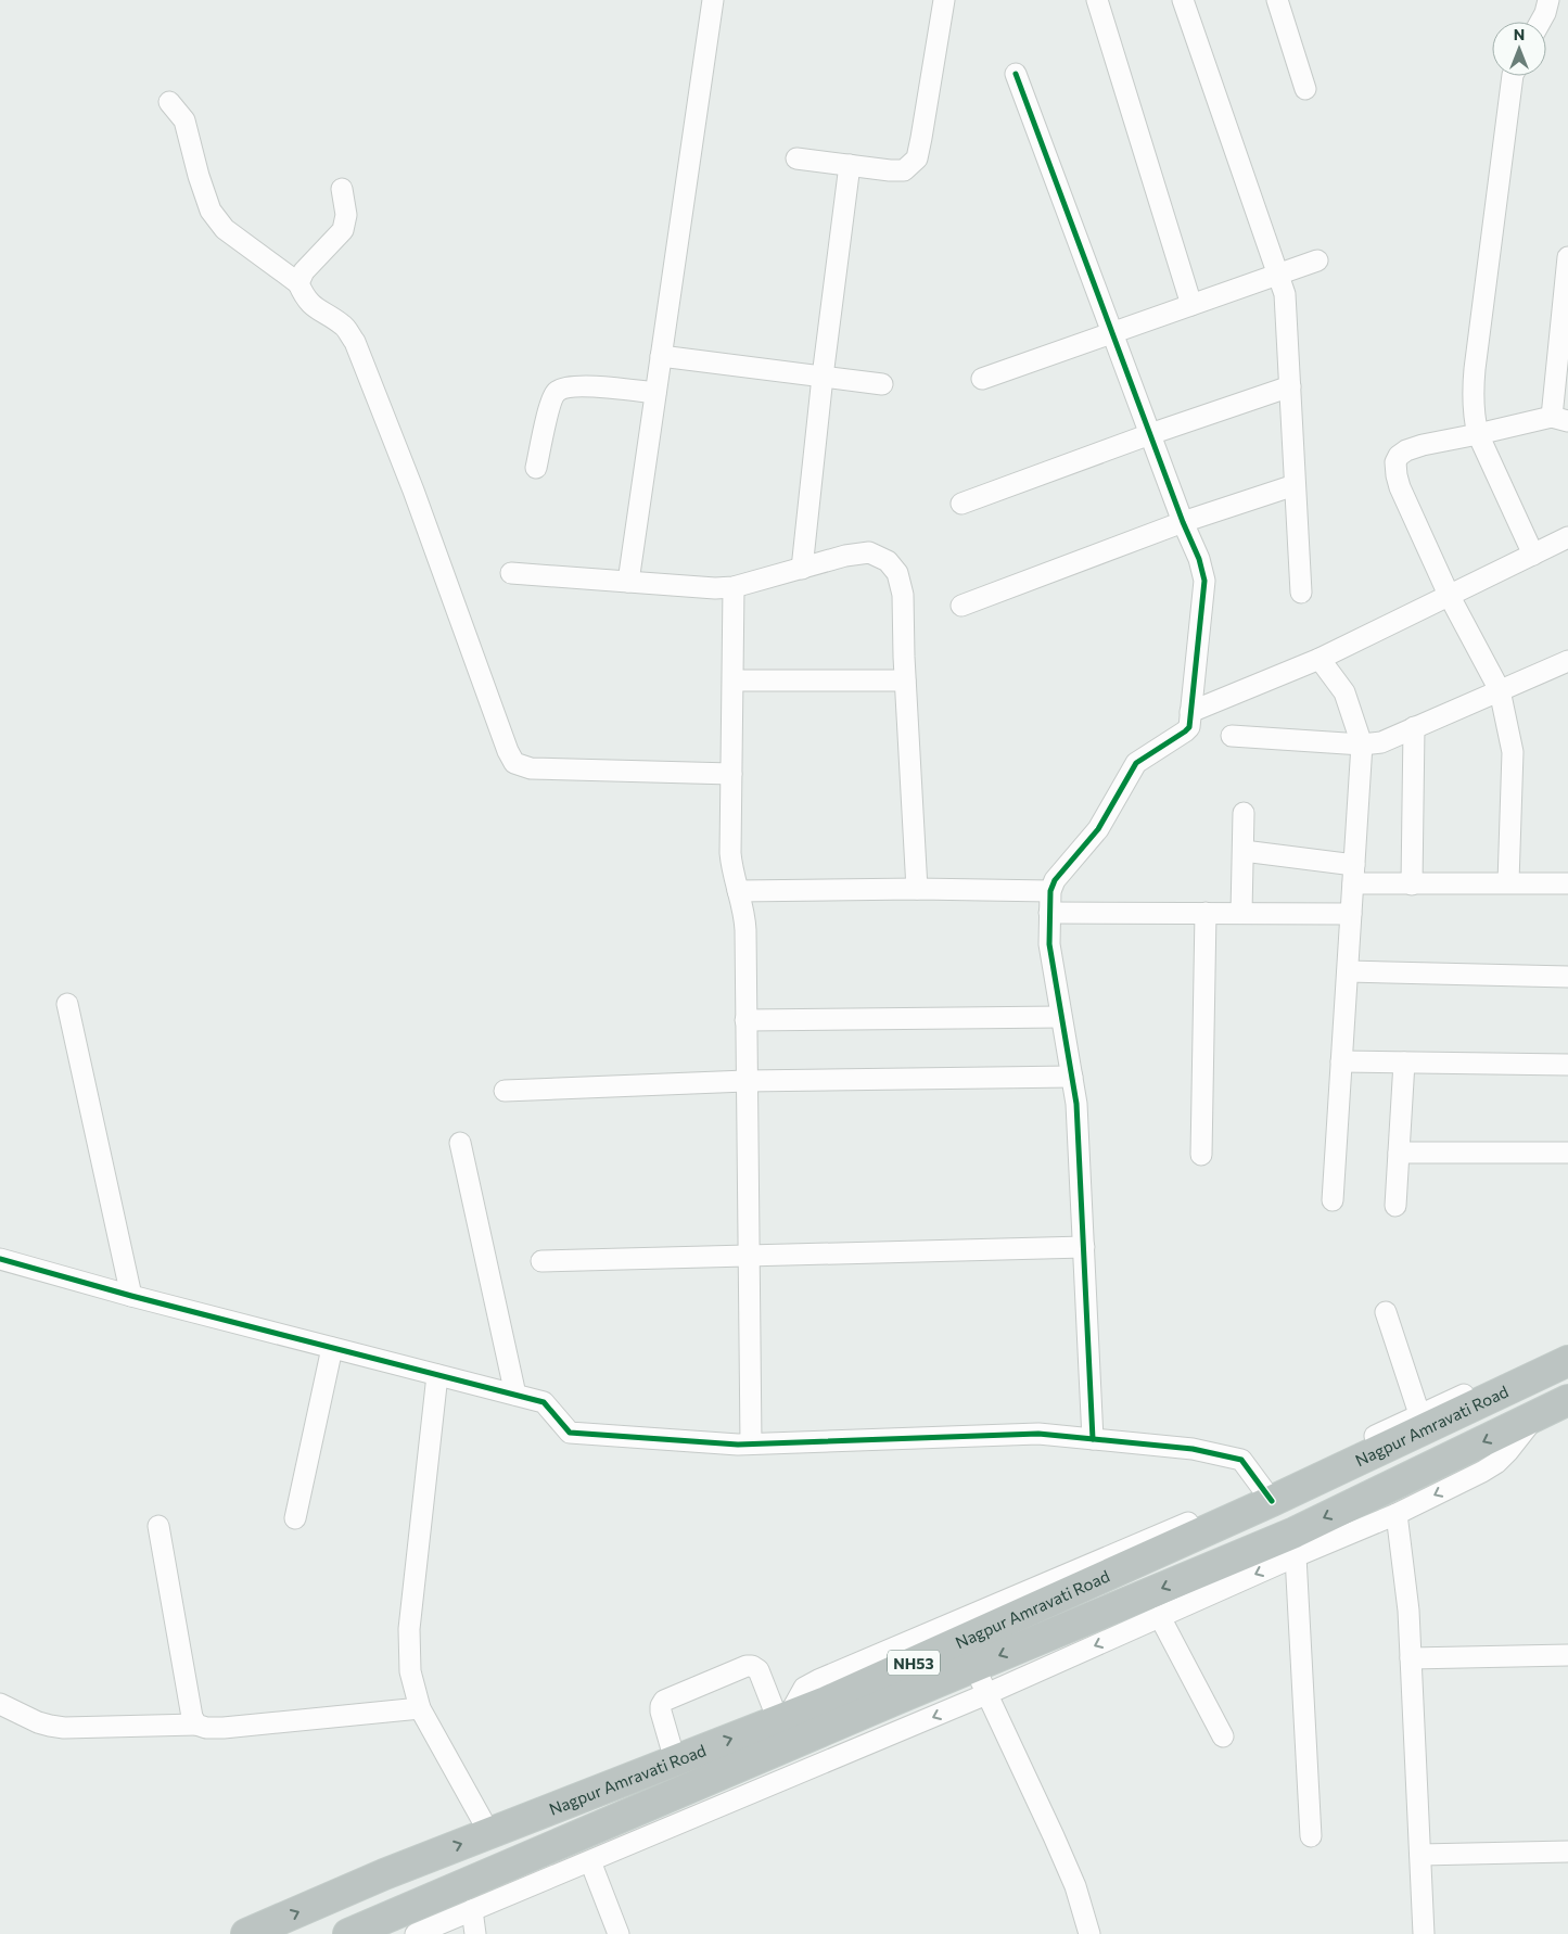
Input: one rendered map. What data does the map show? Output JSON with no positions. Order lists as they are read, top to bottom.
{
  "streets": {
    "highway": ["Nagpur Amravati Road", "NH53"]
  },
  "north": "top"
}
